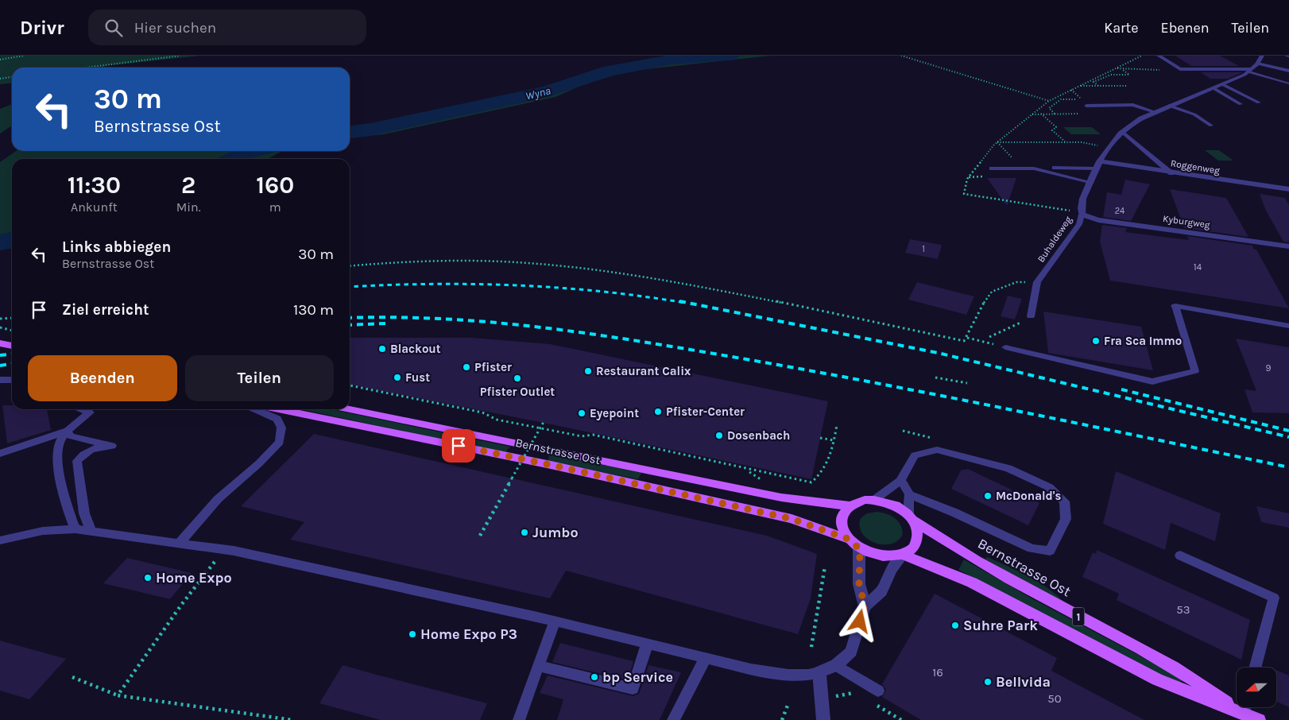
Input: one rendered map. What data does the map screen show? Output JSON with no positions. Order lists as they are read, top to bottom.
{
  "streets": {
    "main road": ["Bernstrasse Ost", "1"],
    "street": ["Roggenweg", "Kyburgweg", "Buhaldeweg"]
  },
  "crossings": [
    ["Roggenweg", "Buhaldeweg"],
    ["Kyburgweg", "Buhaldeweg"]
  ],
  "water": ["Wyna"],
  "places": [
    "Fra Sca Immo",
    "Blackout",
    "Pfister",
    "Restaurant Calix",
    "Fust",
    "Pfister Outlet",
    "Pfister-Center",
    "Eyepoint",
    "Dosenbach",
    "McDonald's",
    "Jumbo",
    "Home Expo",
    "Suhre Park",
    "Home Expo P3",
    "bp Service",
    "Bellvida"
  ],
  "house_numbers": [
    "24",
    "1",
    "14",
    "9",
    "53",
    "16",
    "50"
  ],
  "north": "left",
  "page": {
    "header": "Drivr",
    "search": "Hier suchen",
    "nav": ["Karte", "Ebenen", "Teilen"],
    "turn": ["30 m", "Bernstrasse Ost"],
    "eta": [
      "11:30",
      "Ankunft",
      "2",
      "Min.",
      "160",
      "m"
    ],
    "list": [
      {
        "name": "Links abbiegen",
        "note": "Bernstrasse Ost",
        "value": "30 m"
      },
      {
        "name": "Ziel erreicht",
        "value": "130 m"
      }
    ],
    "buttons": ["Beenden", "Teilen"]
  }
}
